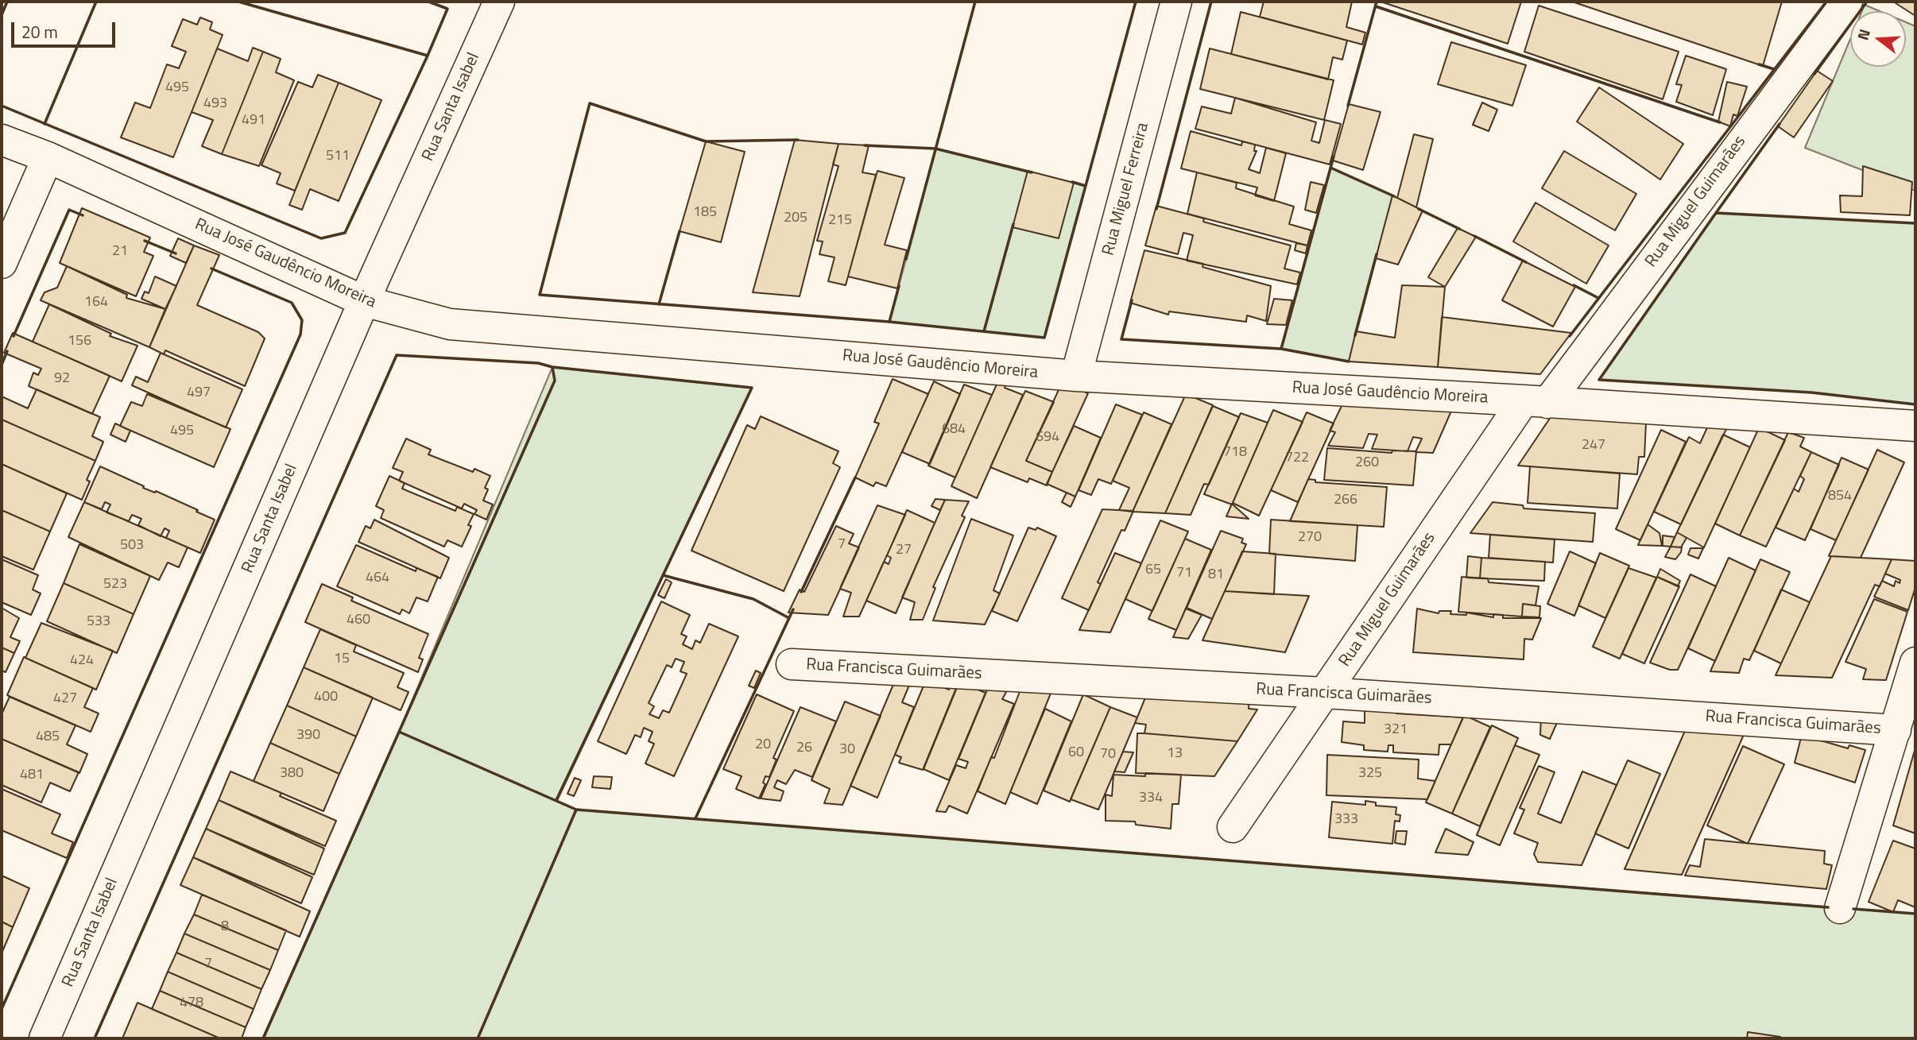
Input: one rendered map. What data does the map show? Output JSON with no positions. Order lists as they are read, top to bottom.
{
  "streets": {
    "street": [
      "Rua Santa Isabel",
      "Rua Miguel Ferreira",
      "Rua Miguel Guimarães",
      "Rua José Gaudêncio Moreira",
      "Rua Francisca Guimarães"
    ]
  },
  "crossings": [
    ["Rua Santa Isabel", "Rua José Gaudêncio Moreira"],
    ["Rua Miguel Ferreira", "Rua José Gaudêncio Moreira"],
    ["Rua Miguel Guimarães", "Rua José Gaudêncio Moreira"],
    ["Rua Miguel Guimarães", "Rua Francisca Guimarães"]
  ],
  "house_numbers": [
    "495",
    "493",
    "491",
    "511",
    "185",
    "205",
    "215",
    "21",
    "164",
    "156",
    "92",
    "497",
    "684",
    "495",
    "694",
    "247",
    "718",
    "722",
    "260",
    "854",
    "266",
    "270",
    "7",
    "503",
    "27",
    "65",
    "71",
    "81",
    "464",
    "523",
    "460",
    "533",
    "15",
    "424",
    "400",
    "427",
    "321",
    "390",
    "485",
    "20",
    "26",
    "30",
    "60",
    "13",
    "70",
    "380",
    "325",
    "481",
    "334",
    "333",
    "8",
    "7",
    "478"
  ],
  "scale_bar": "20 m",
  "north": "left"
}
